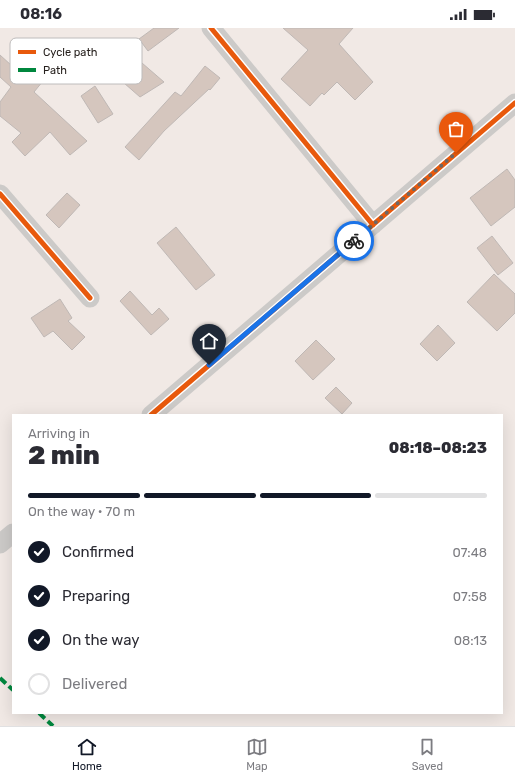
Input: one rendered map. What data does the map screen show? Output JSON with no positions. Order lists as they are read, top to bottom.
{
  "legend": ["Cycle path", "Path"],
  "page": {
    "status": "08:16",
    "heading": ["2 min", "Arriving in", "08:18–08:23"],
    "bar": "On the way · 70 m",
    "list": [
      ["Confirmed", "07:48"],
      ["Preparing", "07:58"],
      ["On the way", "08:13"],
      "Delivered"
    ],
    "tabs": ["Home", "Map", "Saved"]
  }
}
